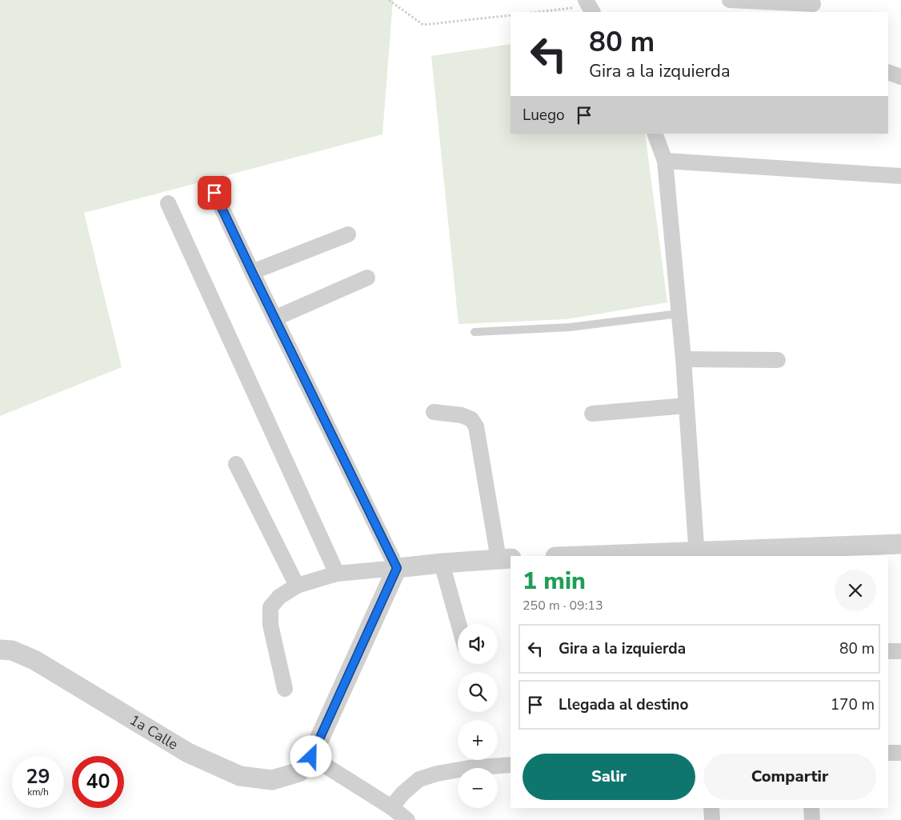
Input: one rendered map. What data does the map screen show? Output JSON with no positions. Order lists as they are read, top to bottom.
{
  "streets": {
    "street": ["1a Calle"]
  },
  "page": {
    "turn": ["80 m", "Gira a la izquierda"],
    "then": "Luego",
    "heading": ["1 min", "250 m · 09:13"],
    "map_buttons": ["+", "−"],
    "list": [
      {
        "name": "Gira a la izquierda",
        "value": "80 m"
      },
      {
        "name": "Llegada al destino",
        "value": "170 m"
      }
    ],
    "buttons": ["Salir", "Compartir"],
    "speed": "29 km/h",
    "limit": "40"
  }
}
